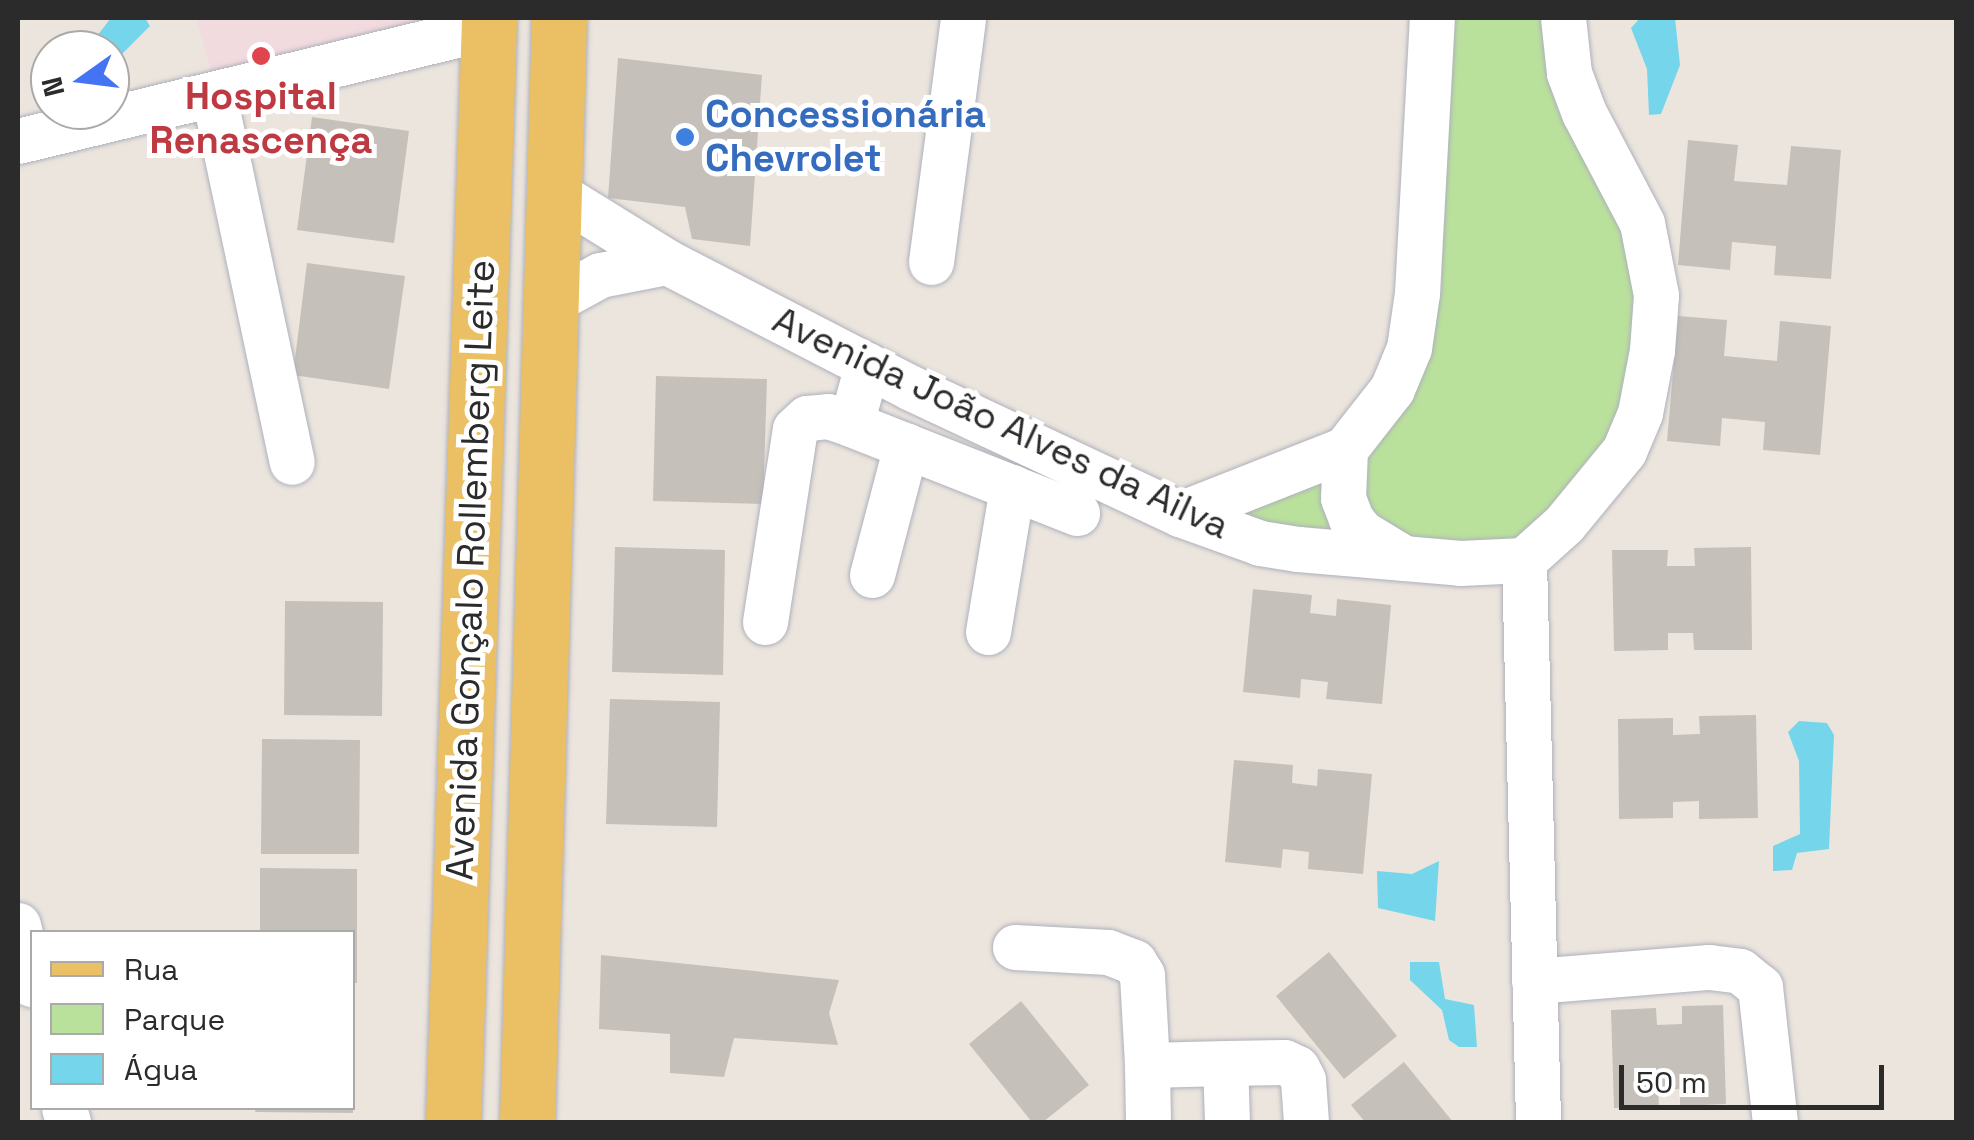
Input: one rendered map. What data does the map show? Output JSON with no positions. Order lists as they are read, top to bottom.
{
  "streets": {
    "main road": ["Avenida Gonçalo Rollemberg Leite"],
    "street": ["Avenida João Alves da Ailva"]
  },
  "crossings": [
    ["Avenida João Alves da Ailva", "Avenida Gonçalo Rollemberg Leite"]
  ],
  "places": ["Hospital Renascença", "Concessionária Chevrolet"],
  "legend": ["Rua", "Parque", "Água"],
  "scale_bar": "50 m",
  "north": "left"
}
